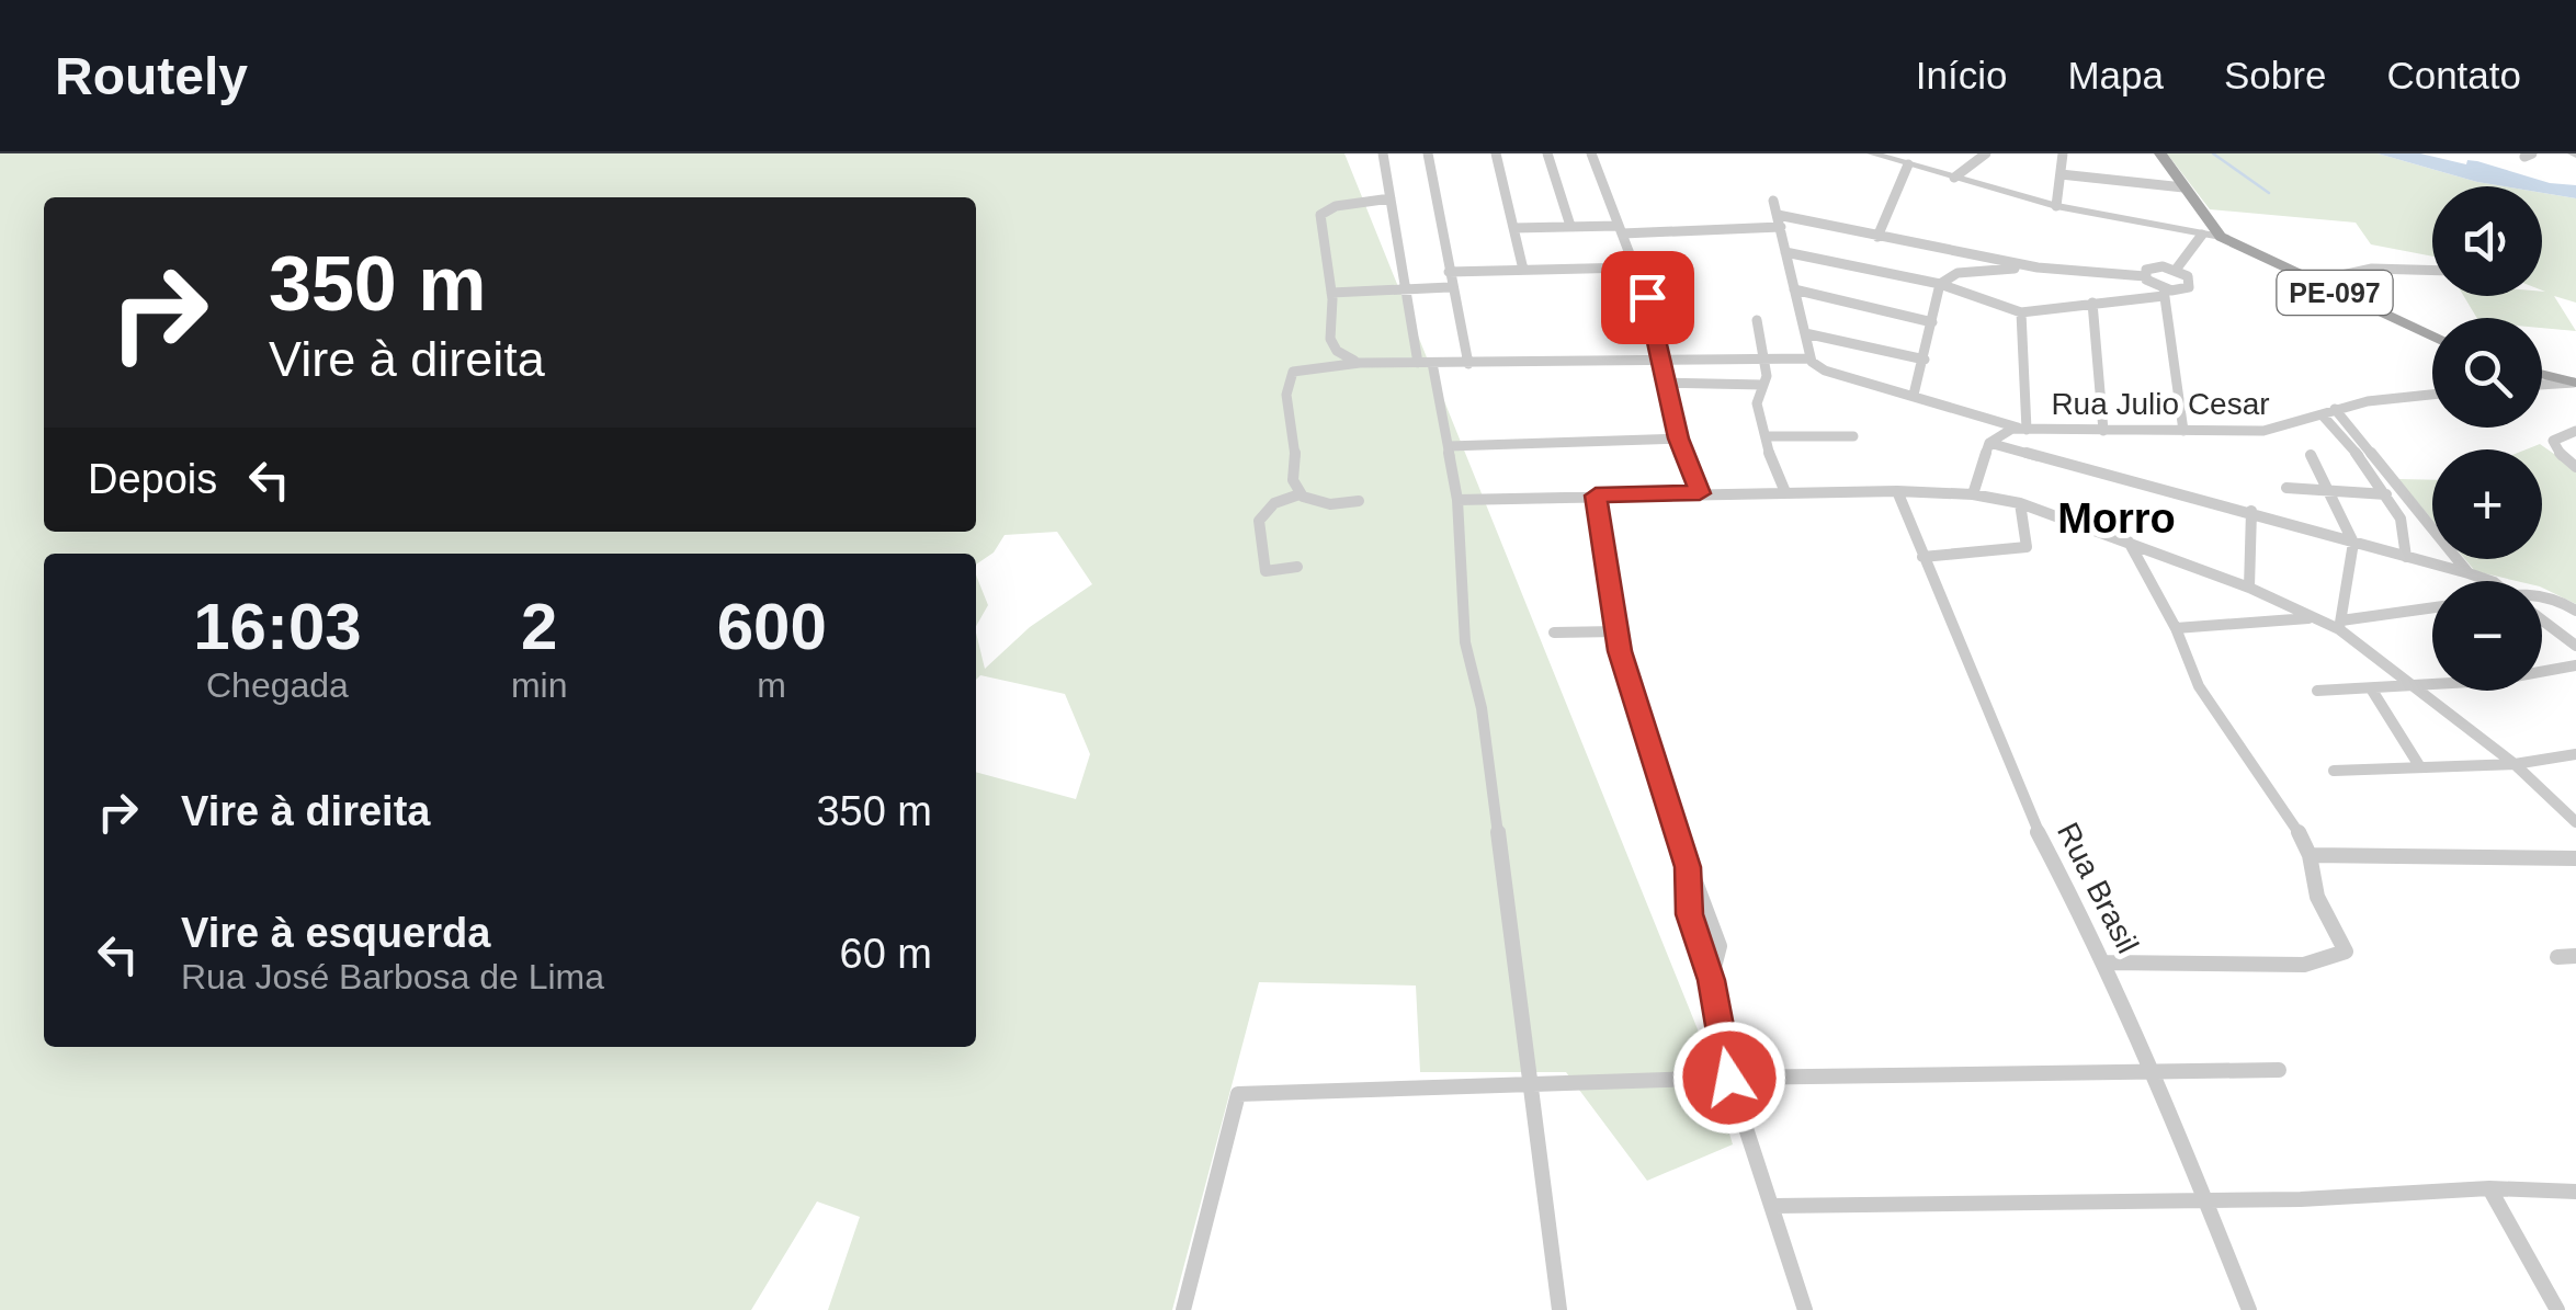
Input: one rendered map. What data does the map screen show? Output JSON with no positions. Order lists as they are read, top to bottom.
{
  "streets": {
    "main road": ["PE-097"],
    "street": ["Rua Julio Cesar", "Rua Brasil"]
  },
  "districts": ["Morro"],
  "page": {
    "header": "Routely",
    "nav": [
      "Início",
      "Mapa",
      "Sobre",
      "Contato"
    ],
    "map_buttons": ["+", "−"],
    "turn": ["350 m", "Vire à direita"],
    "then": "Depois",
    "eta": [
      "16:03",
      "Chegada",
      "2",
      "min",
      "600",
      "m"
    ],
    "list": [
      {
        "name": "Vire à direita",
        "value": "350 m"
      },
      {
        "name": "Vire à esquerda",
        "note": "Rua José Barbosa de Lima",
        "value": "60 m"
      }
    ]
  }
}
